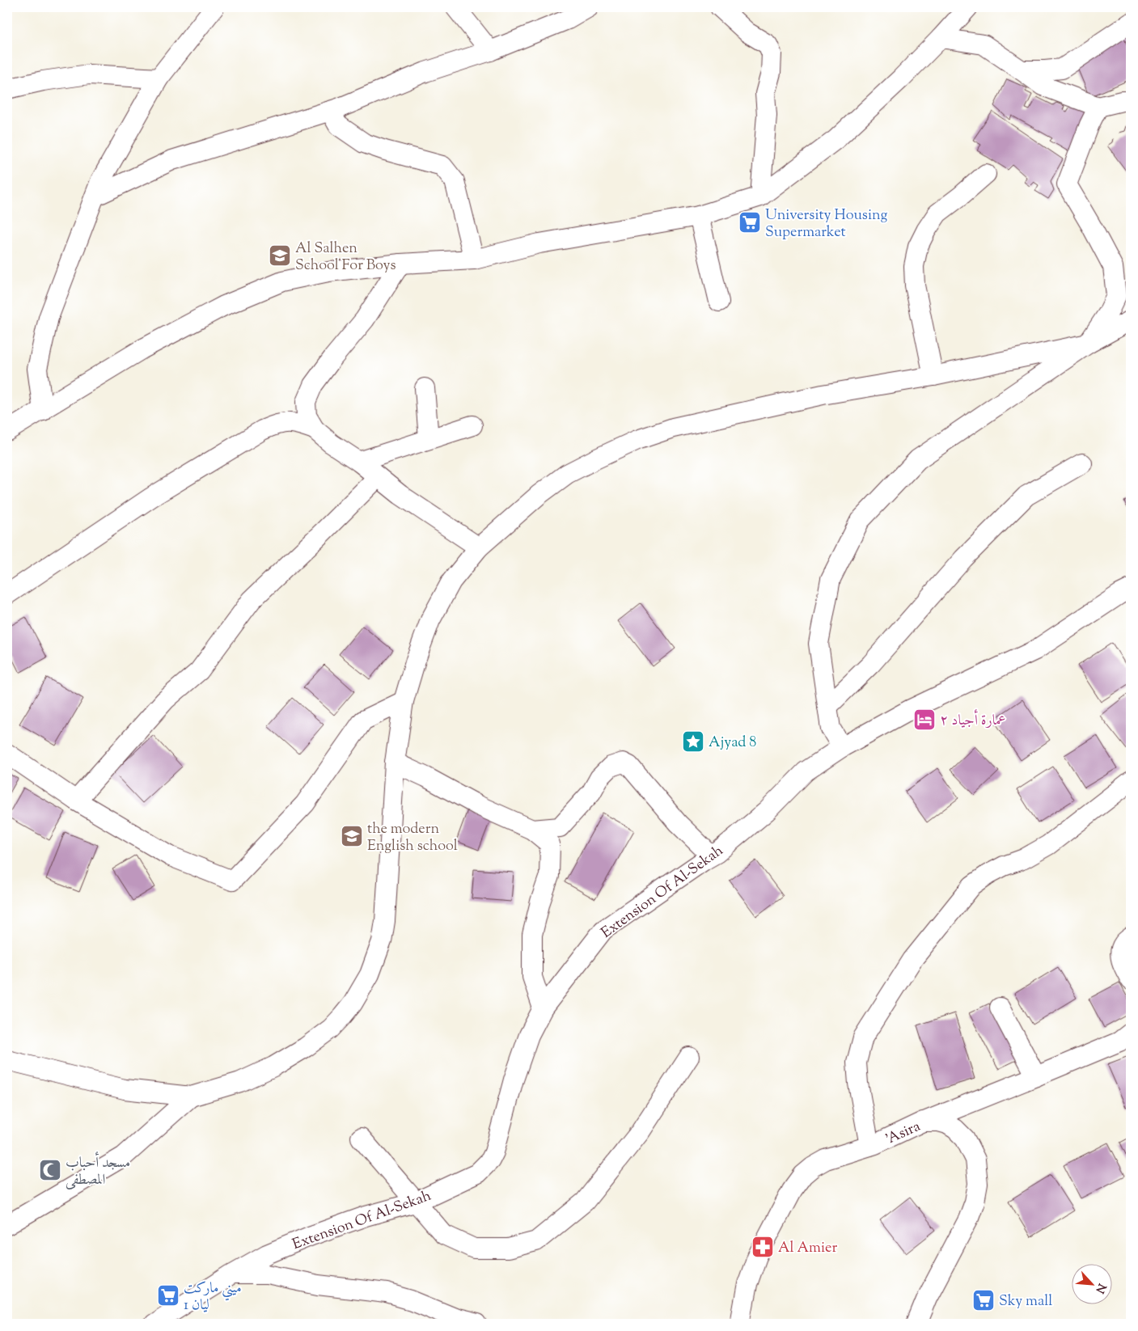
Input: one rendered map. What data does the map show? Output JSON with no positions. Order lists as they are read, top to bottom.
{
  "streets": {
    "street": ["Extension Of Al-Sekah", "'Asira"]
  },
  "places": {
    "supermarket": ["University Housing Supermarket", "ميني ماركت ليان 1", "Sky mall"],
    "school or university": ["Al Salhen School For Boys", "the modern English school"],
    "hotel": ["عمارة أجياد ٢"],
    "place": ["Ajyad 8"],
    "mosque": ["مسجد أحباب المصطفى"],
    "pharmacy": ["Al Amier"]
  },
  "north": "bottom right"
}
